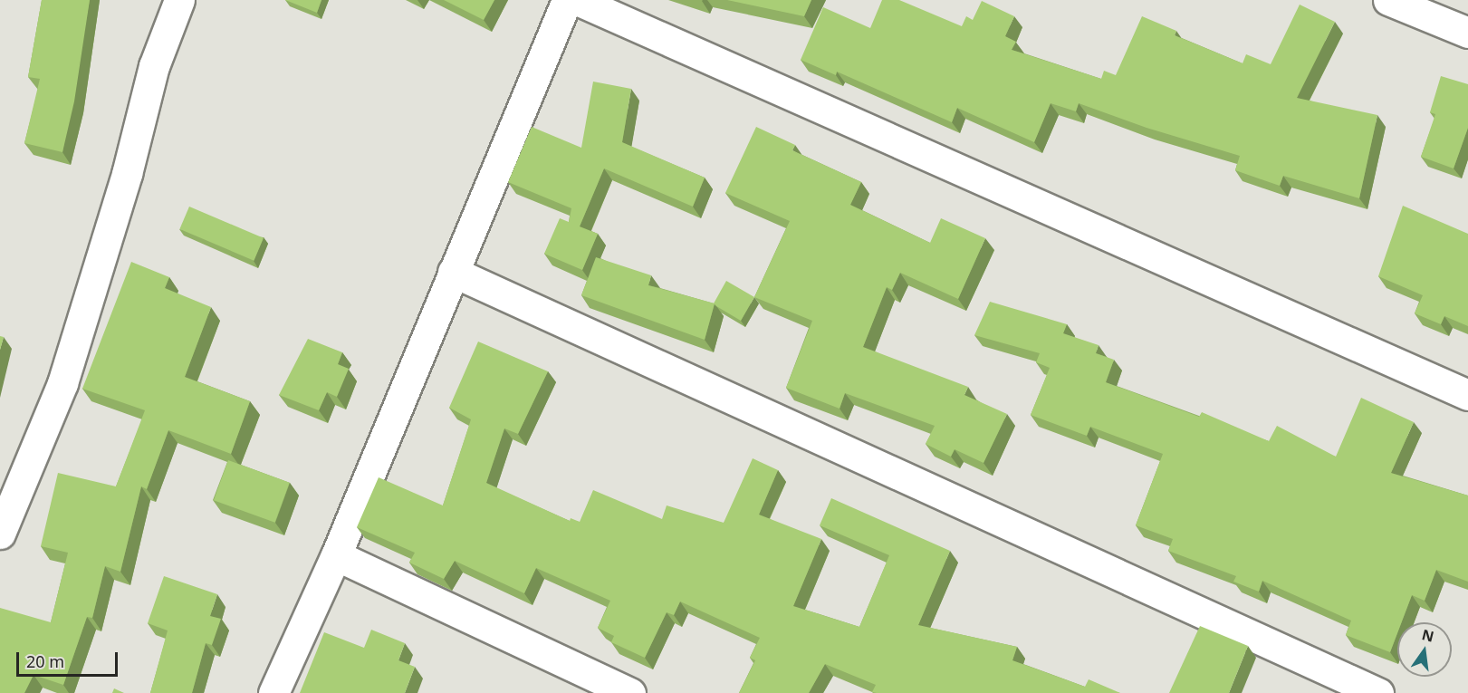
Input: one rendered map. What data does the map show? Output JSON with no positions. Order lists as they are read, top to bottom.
{
  "scale_bar": "20 m",
  "north": "top"
}
